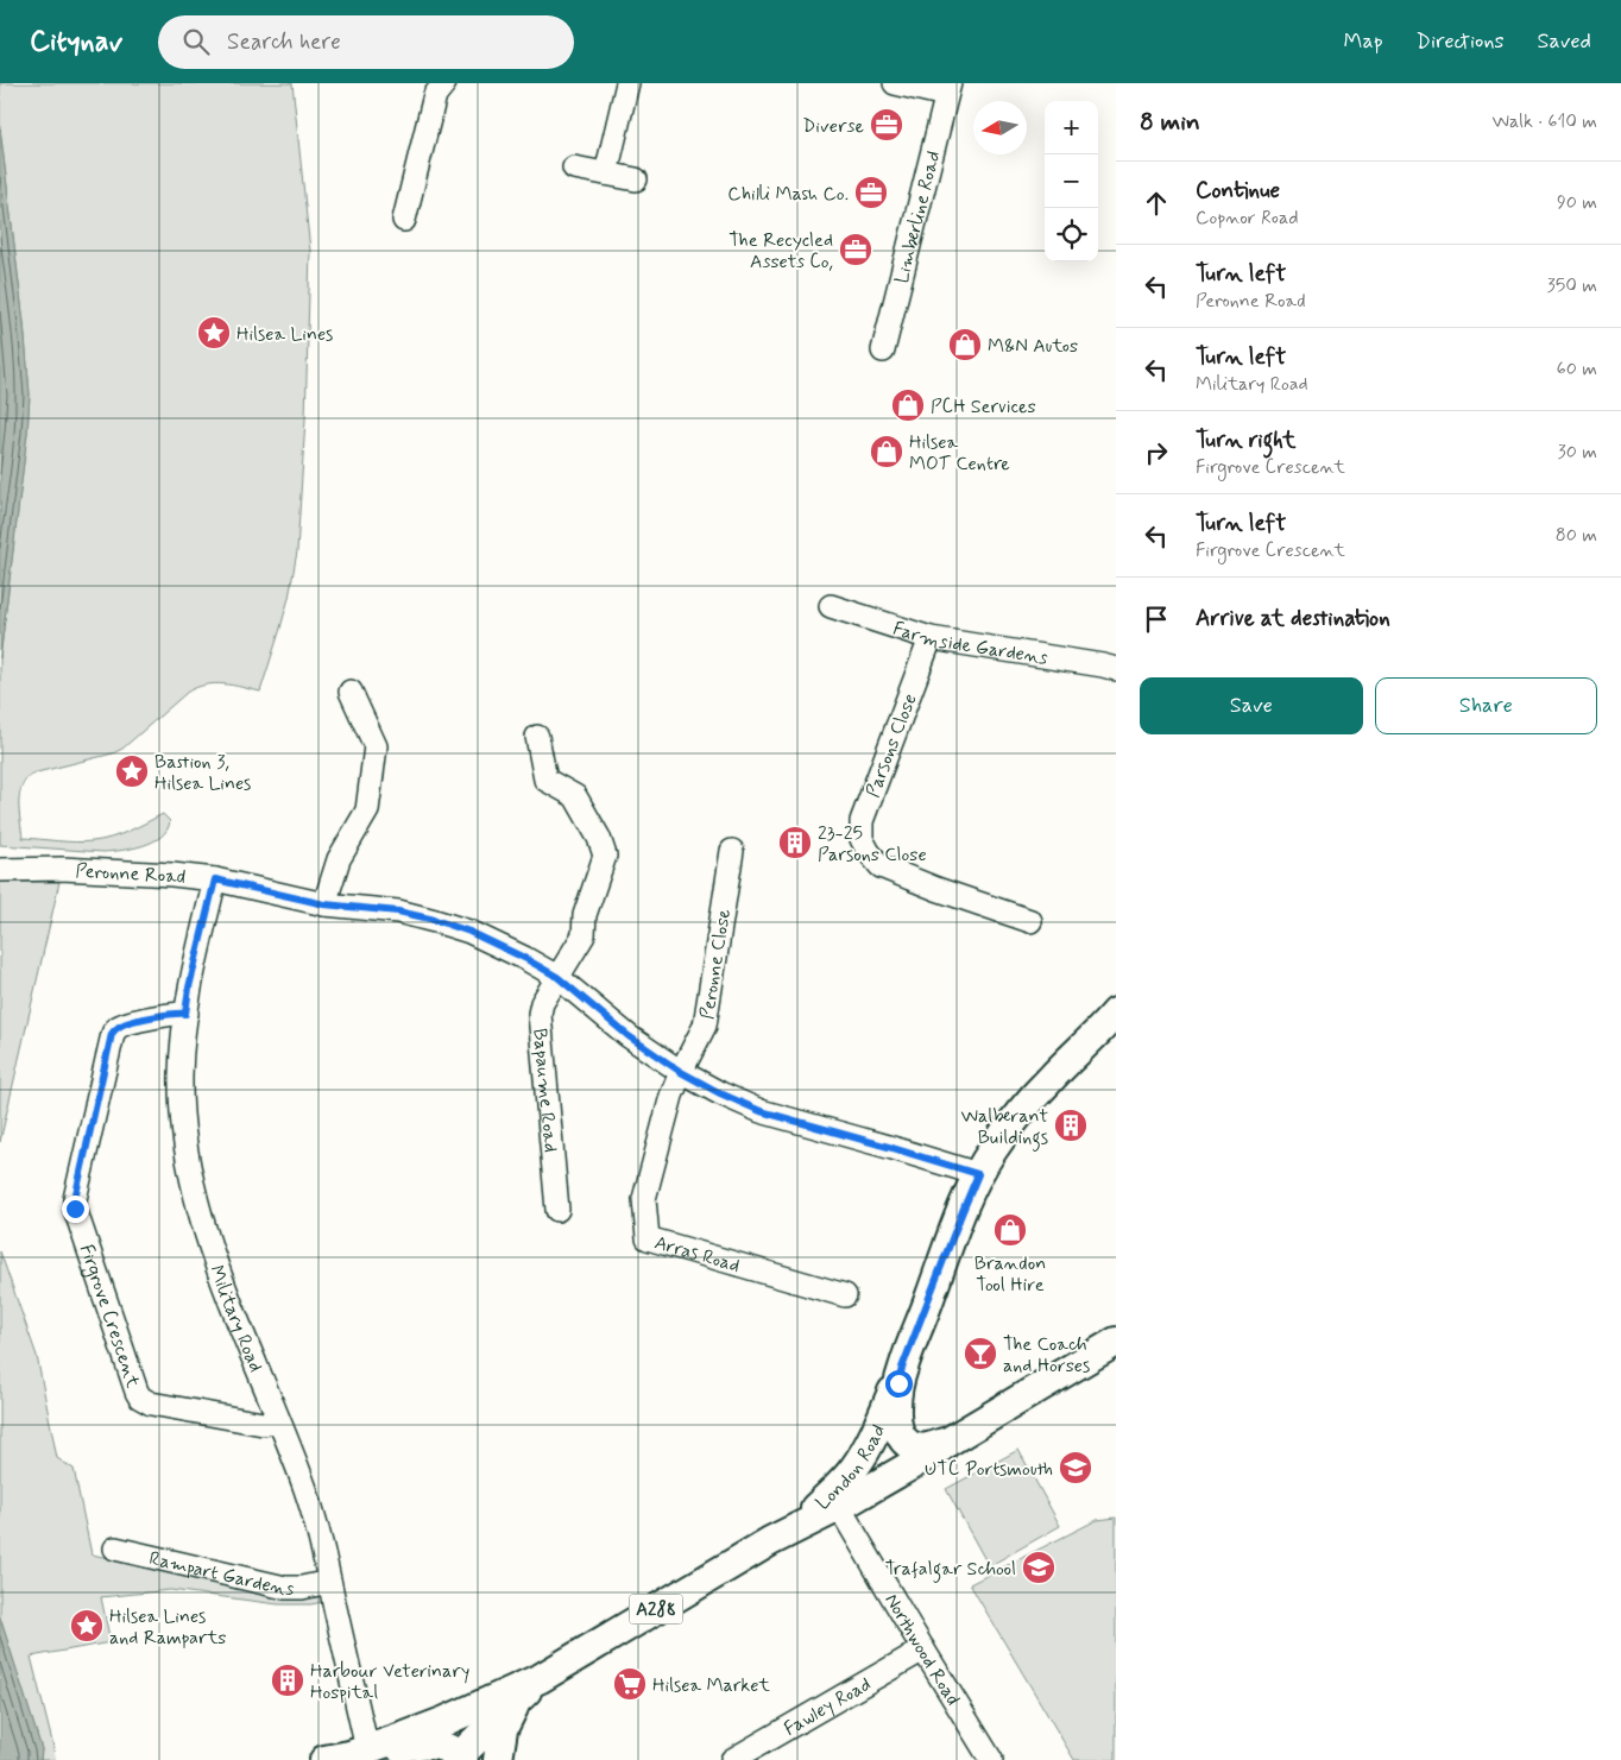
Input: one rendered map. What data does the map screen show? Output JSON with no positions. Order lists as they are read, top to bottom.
{
  "streets": {
    "main road": ["London Road", "A288"],
    "street": [
      "Limberline Road",
      "Farmside Gardens",
      "Parsons Close",
      "Peronne Road",
      "Peronne Close",
      "Bapaume Road",
      "Arras Road",
      "Firgrove Crescent",
      "Military Road",
      "Rampart Gardens",
      "Northwood Road",
      "Fawley Road"
    ]
  },
  "crossings": [
    ["Farmside Gardens", "Parsons Close"],
    ["Peronne Road", "Peronne Close"],
    ["Peronne Road", "Bapaume Road"],
    ["Peronne Road", "Arras Road"],
    ["Peronne Road", "Military Road"],
    ["Peronne Close", "Arras Road"],
    ["Firgrove Crescent", "Military Road"],
    ["Military Road", "London Road"],
    ["Military Road", "Rampart Gardens"],
    ["London Road", "Northwood Road"],
    ["Northwood Road", "Fawley Road"]
  ],
  "places": {
    "office": ["Diverse", "Chilli Mash Co.", "The Recycled Assets Co,"],
    "place": ["Hilsea Lines", "Bastion 3, Hilsea Lines", "Hilsea Lines and Ramparts"],
    "shop": [
      "M&N Autos",
      "PCH Services",
      "Hilsea MOT Centre",
      "Brandon Tool Hire"
    ],
    "building": ["23-25 Parsons Close", "Walberant Buildings", "Harbour Veterinary Hospital"],
    "bar": ["The Coach and Horses"],
    "school or university": ["UTC Portsmouth", "Trafalgar School"],
    "supermarket": ["Hilsea Market"]
  },
  "north": "left",
  "page": {
    "header": "Citynav",
    "search": "Search here",
    "nav": ["Map", "Directions", "Saved"],
    "heading": ["8 min", "Walk · 610 m"],
    "map_buttons": ["+", "−"],
    "list": [
      ["Continue", "Copnor Road", "90 m"],
      ["Turn left", "Peronne Road", "350 m"],
      ["Turn left", "Military Road", "60 m"],
      ["Turn right", "Firgrove Crescent", "30 m"],
      ["Turn left", "Firgrove Crescent", "80 m"],
      "Arrive at destination"
    ],
    "buttons": ["Save", "Share"]
  }
}
